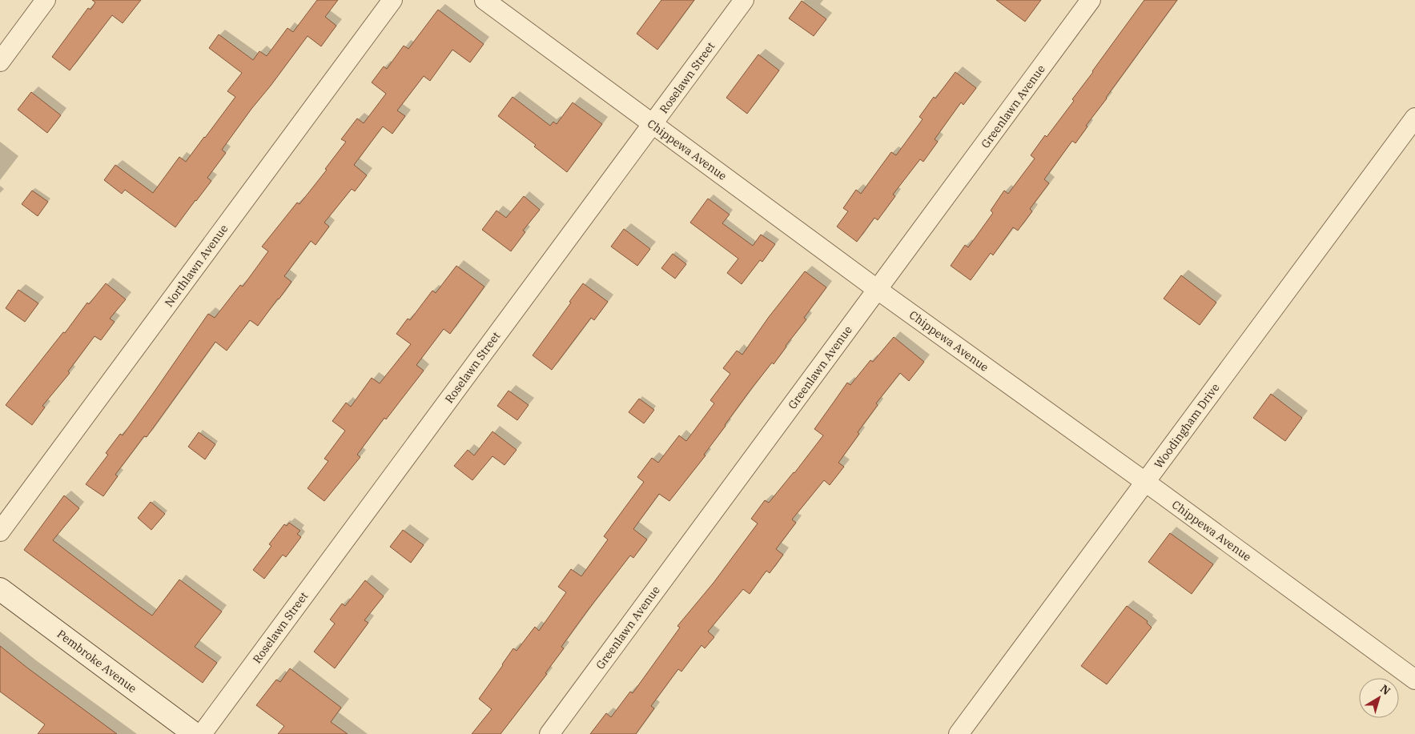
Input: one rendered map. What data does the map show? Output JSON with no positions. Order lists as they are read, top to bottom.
{
  "streets": {
    "street": [
      "Roselawn Street",
      "Greenlawn Avenue",
      "Chippewa Avenue",
      "Northlawn Avenue",
      "Woodingham Drive",
      "Pembroke Avenue"
    ]
  },
  "crossings": [
    ["Roselawn Street", "Chippewa Avenue"],
    ["Greenlawn Avenue", "Chippewa Avenue"],
    ["Chippewa Avenue", "Woodingham Drive"]
  ],
  "north": "top right"
}
